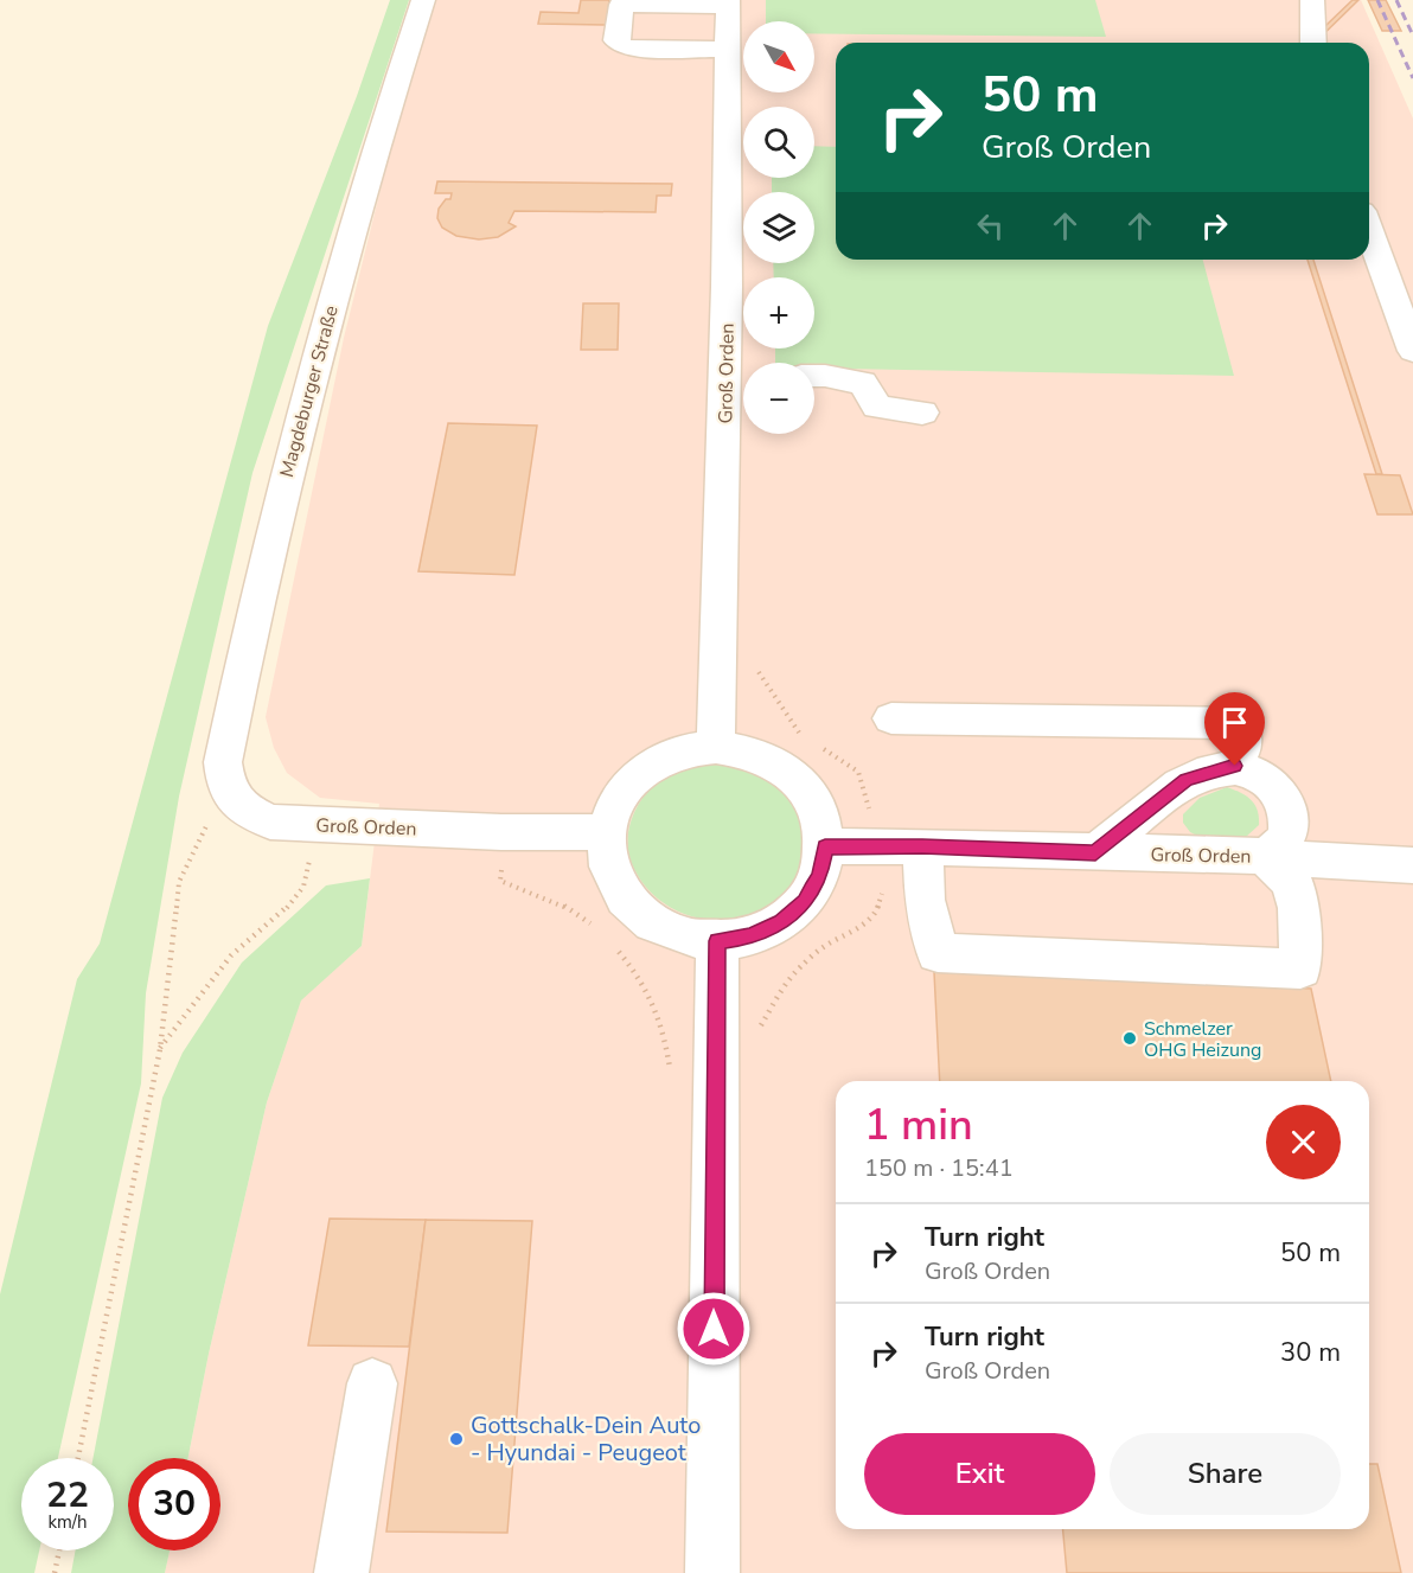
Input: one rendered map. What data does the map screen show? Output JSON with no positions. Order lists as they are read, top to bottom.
{
  "streets": {
    "street": ["Groß Orden", "Magdeburger Straße"]
  },
  "crossings": [
    ["Groß Orden", "Magdeburger Straße"]
  ],
  "places": ["Schmelzer OHG Heizung", "Gottschalk-Dein Auto - Hyundai - Peugeot"],
  "north": "bottom right",
  "page": {
    "map_buttons": ["+", "−"],
    "turn": ["50 m", "Groß Orden"],
    "heading": ["1 min", "150 m · 15:41"],
    "list": [
      {
        "name": "Turn right",
        "note": "Groß Orden",
        "value": "50 m"
      },
      {
        "name": "Turn right",
        "note": "Groß Orden",
        "value": "30 m"
      }
    ],
    "buttons": ["Exit", "Share"],
    "speed": "22 km/h",
    "limit": "30"
  }
}
